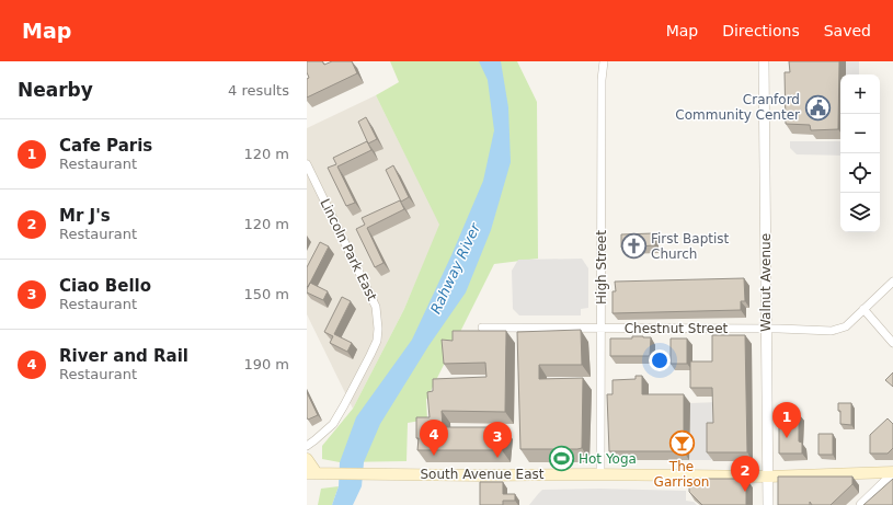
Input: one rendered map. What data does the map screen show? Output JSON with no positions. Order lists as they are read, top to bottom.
{
  "streets": {
    "main road": ["South Avenue East"],
    "street": [
      "Lincoln Park East",
      "High Street",
      "Walnut Avenue",
      "Chestnut Street"
    ]
  },
  "crossings": [
    ["High Street", "Chestnut Street"],
    ["High Street", "South Avenue East"],
    ["Walnut Avenue", "Chestnut Street"],
    ["Walnut Avenue", "South Avenue East"]
  ],
  "water": ["Rahway River"],
  "places": {
    "public building": ["Cranford Community Center"],
    "church": ["First Baptist Church"],
    "bar": ["The Garrison"],
    "sports": ["Hot Yoga"]
  },
  "page": {
    "header": "Map",
    "nav": ["Map", "Directions", "Saved"],
    "heading": ["Nearby", "4 results"],
    "map_buttons": ["+", "−"],
    "list": [
      {
        "mark": "1",
        "name": "Cafe Paris",
        "note": "Restaurant",
        "value": "120 m"
      },
      {
        "mark": "2",
        "name": "Mr J's",
        "note": "Restaurant",
        "value": "120 m"
      },
      {
        "mark": "3",
        "name": "Ciao Bello",
        "note": "Restaurant",
        "value": "150 m"
      },
      {
        "mark": "4",
        "name": "River and Rail",
        "note": "Restaurant",
        "value": "190 m"
      }
    ],
    "pins": [
      "1",
      "4",
      "3",
      "2"
    ]
  }
}
